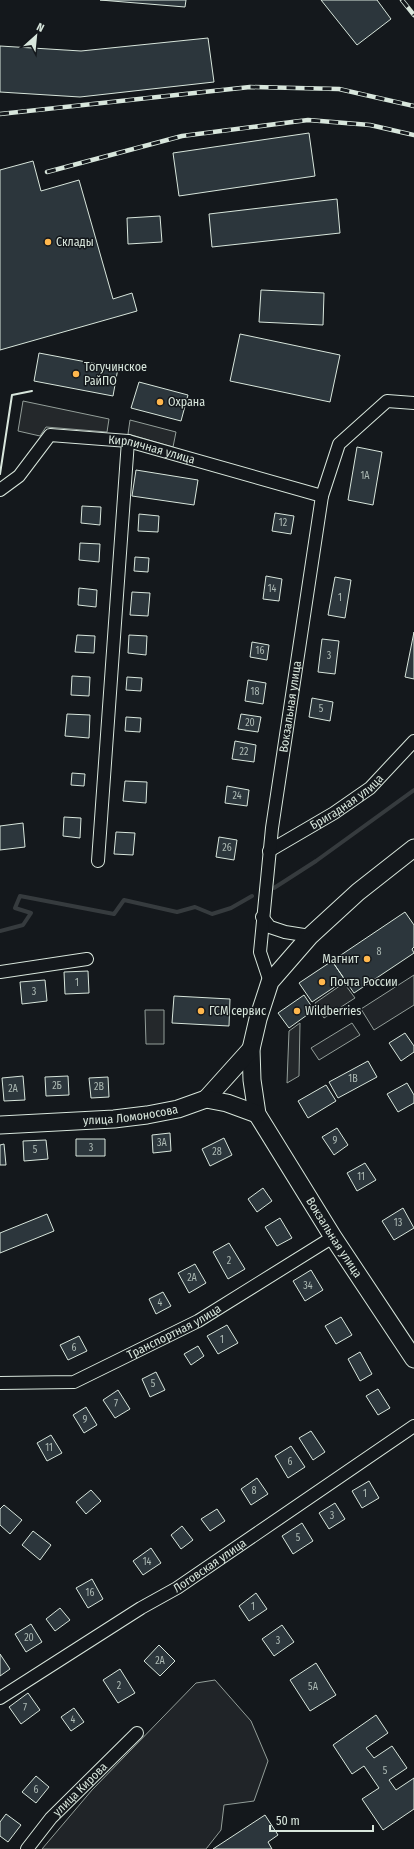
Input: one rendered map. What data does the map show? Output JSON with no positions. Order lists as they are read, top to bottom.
{
  "streets": {
    "main road": ["Вокзальная улица", "улица Ломоносова"],
    "street": [
      "Кирпичная улица",
      "Бригадная улица",
      "Транспортная улица",
      "Логовская улица",
      "улица Кирова"
    ]
  },
  "crossings": [
    ["Кирпичная улица", "Вокзальная улица"],
    ["Вокзальная улица", "Бригадная улица"],
    ["Вокзальная улица", "Транспортная улица"]
  ],
  "places": [
    "Склады",
    "Тогучинское РайПО",
    "Охрана",
    "Магнит",
    "Почта России",
    "ГСМ сервис",
    "Wildberries"
  ],
  "house_numbers": [
    "1А",
    "12",
    "14",
    "1",
    "16",
    "3",
    "18",
    "5",
    "20",
    "22",
    "24",
    "26",
    "8",
    "1",
    "3",
    "1В",
    "2Б",
    "2В",
    "2А",
    "9",
    "3А",
    "3",
    "5",
    "28",
    "11",
    "13",
    "2",
    "2А",
    "34",
    "4",
    "1",
    "6",
    "5",
    "7",
    "9",
    "11",
    "6",
    "8",
    "1",
    "3",
    "5",
    "14",
    "16",
    "1",
    "20",
    "3",
    "2А",
    "2",
    "5А",
    "7",
    "4",
    "5",
    "6"
  ],
  "scale_bar": "50 m",
  "north": "top right"
}
